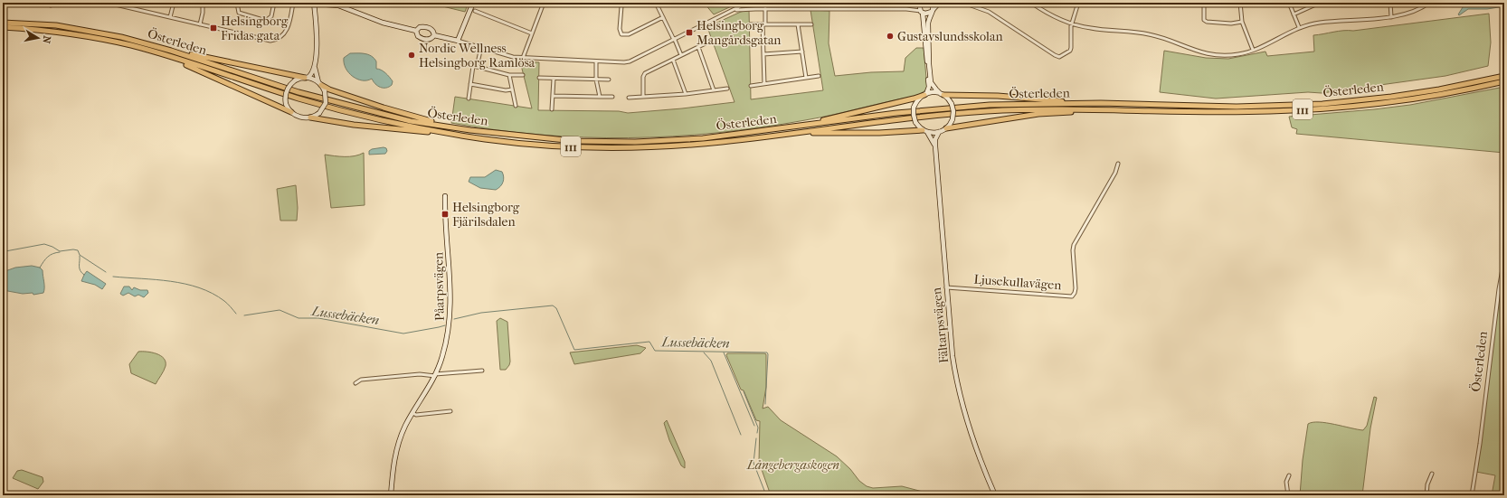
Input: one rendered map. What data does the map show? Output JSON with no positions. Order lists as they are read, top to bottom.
{
  "streets": {
    "main road": ["Österleden", "111"],
    "street": ["Ljusekullavägen", "Påarpsvägen", "Fältarpsvägen"]
  },
  "crossings": [
    ["Ljusekullavägen", "Fältarpsvägen"]
  ],
  "water": ["Lussebäcken"],
  "parks": ["Långebergaskogen"],
  "places": {
    "transit": ["Helsingborg Fridas gata", "Helsingborg Mangårdsgatan", "Helsingborg Fjärilsdalen"],
    "other": ["Gustavslundsskolan", "Nordic Wellness Helsingborg Ramlösa"]
  },
  "north": "right"
}
